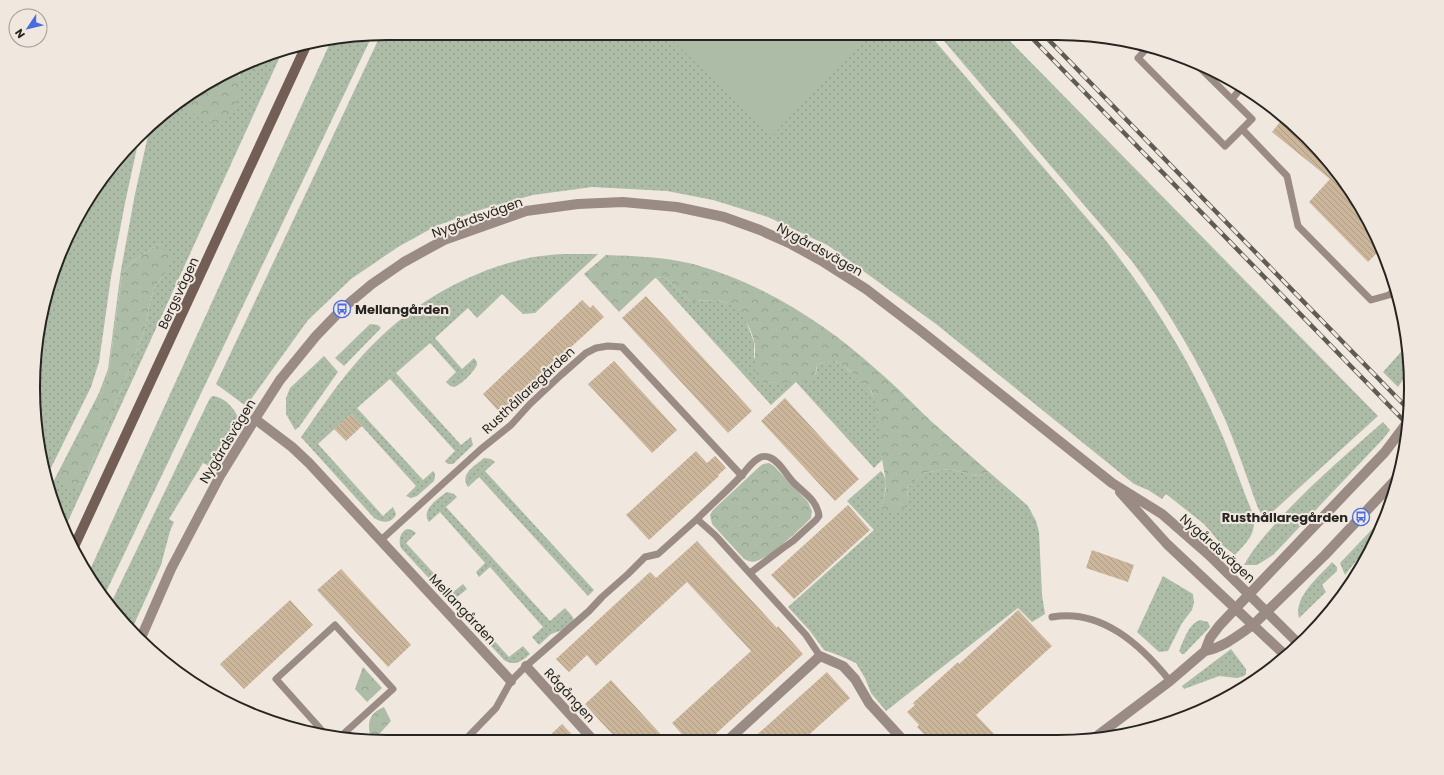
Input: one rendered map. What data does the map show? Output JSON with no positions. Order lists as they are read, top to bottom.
{
  "streets": {
    "main road": ["Bergsvägen"],
    "street": ["Nygårdsvägen", "Mellangården", "Rågången"],
    "lane": ["Rusthållaregården"]
  },
  "crossings": [
    ["Nygårdsvägen", "Mellangården"],
    ["Rusthållaregården", "Mellangården"]
  ],
  "places": {
    "bus stop": ["Mellangården", "Rusthållaregården"]
  },
  "north": "bottom left"
}
